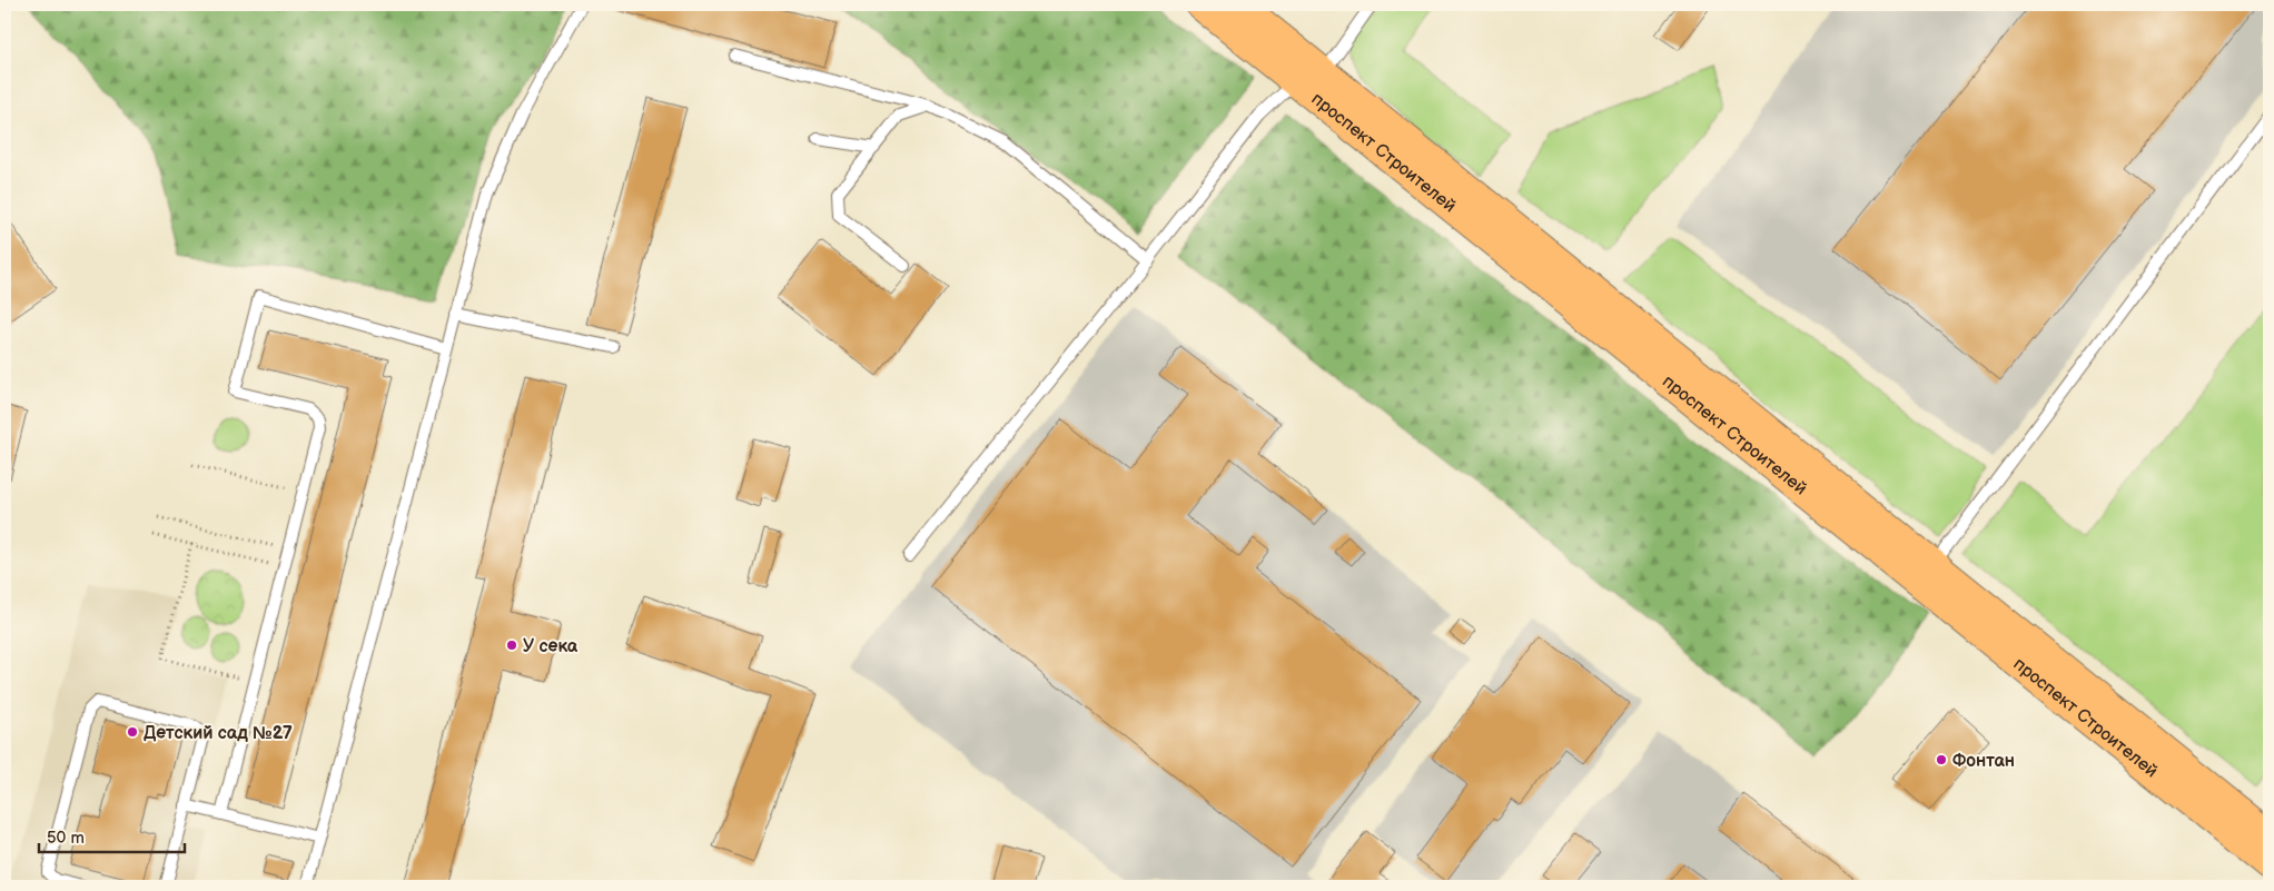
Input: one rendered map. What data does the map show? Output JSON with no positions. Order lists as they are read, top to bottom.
{
  "streets": {
    "main road": ["проспект Строителей"]
  },
  "places": ["У сека", "Детский сад №27", "Фонтан"],
  "scale_bar": "50 m"
}
